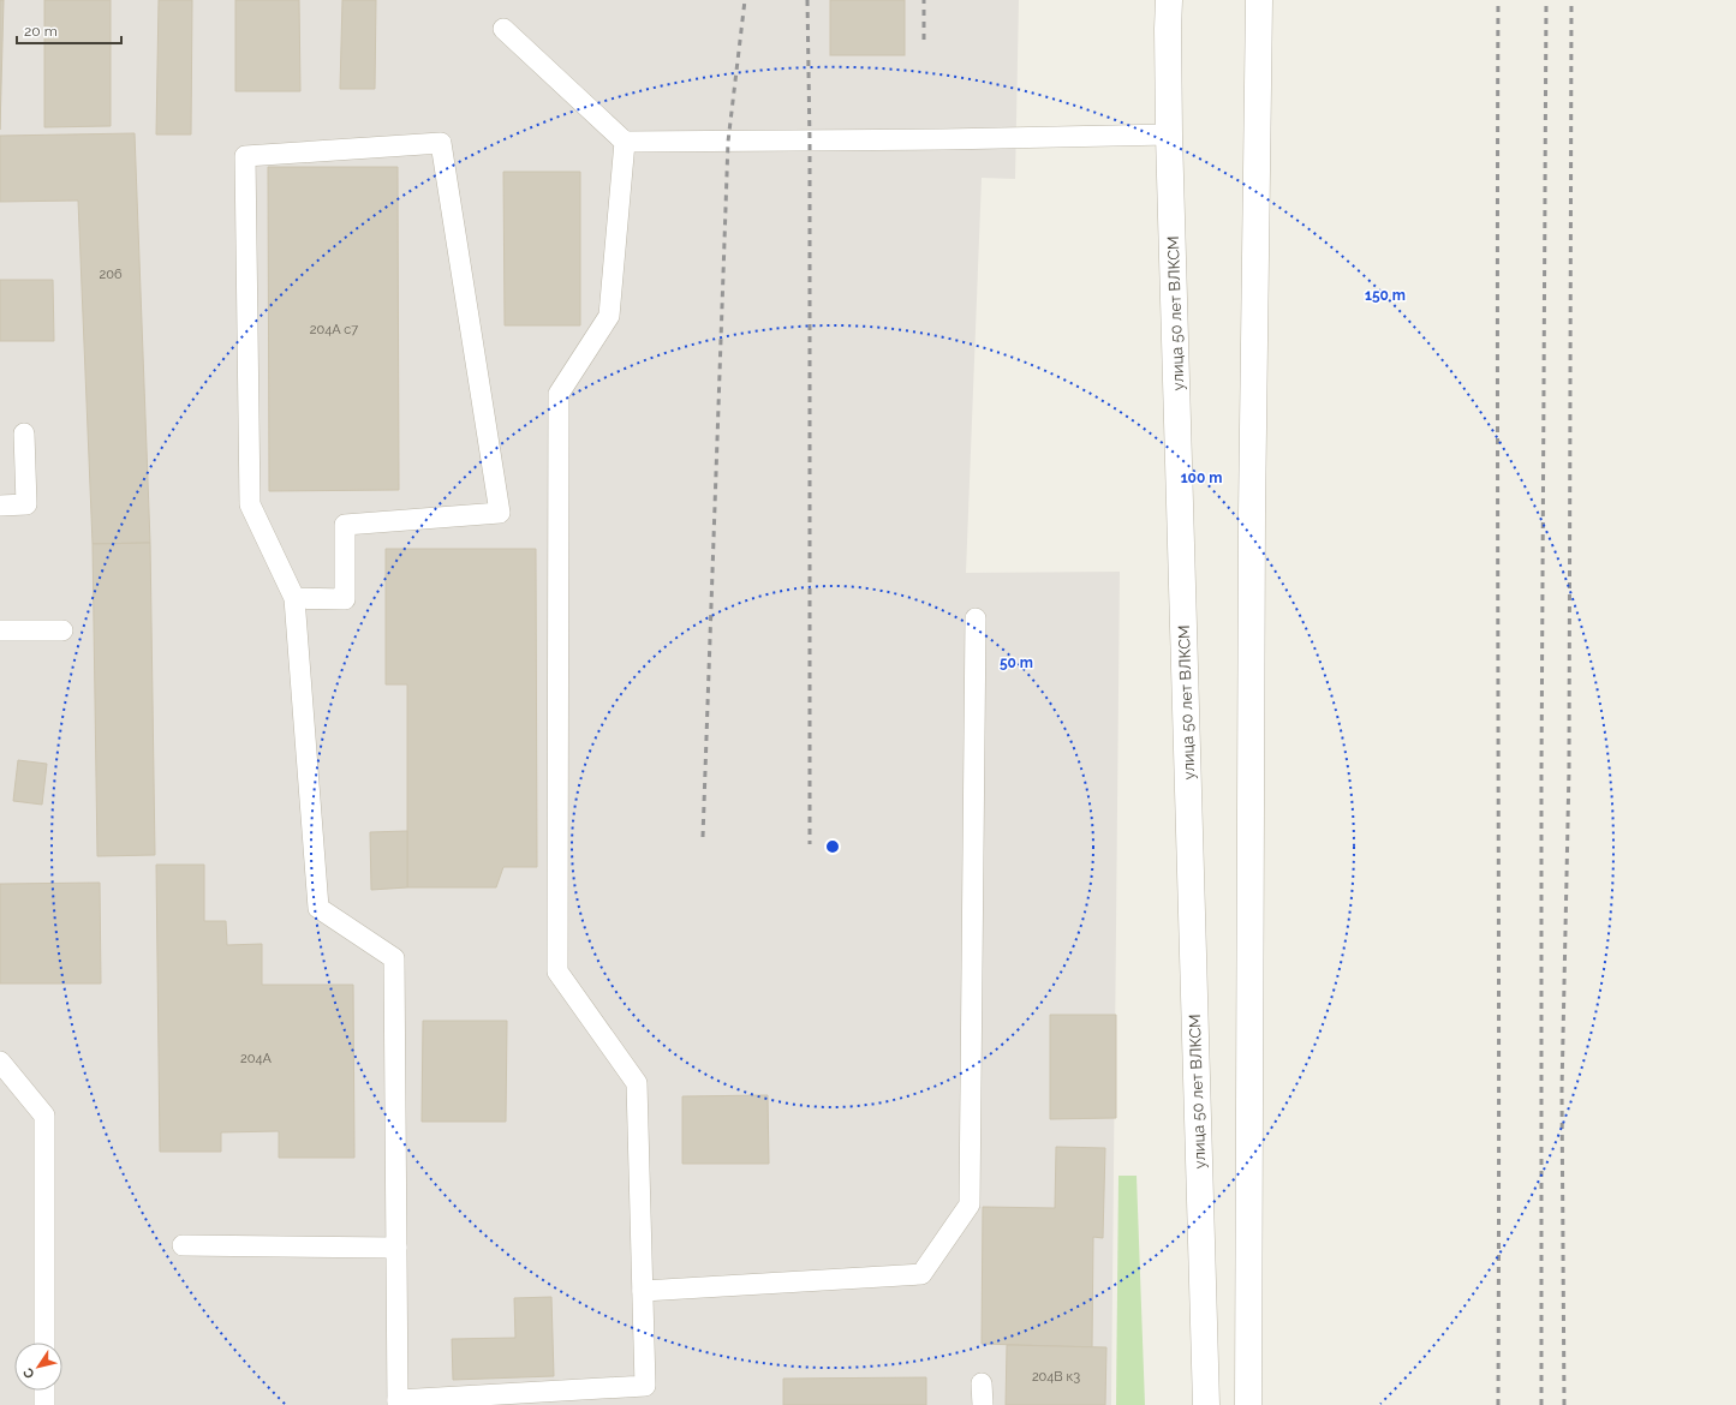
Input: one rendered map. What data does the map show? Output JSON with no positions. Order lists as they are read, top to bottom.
{
  "streets": {
    "street": ["улица 50 лет ВЛКСМ"]
  },
  "house_numbers": [
    "206",
    "204А с7",
    "204А",
    "204В к3"
  ],
  "scale_bar": "20 m",
  "north": "bottom left",
  "rings": ["150 m", "100 m", "50 m"]
}
